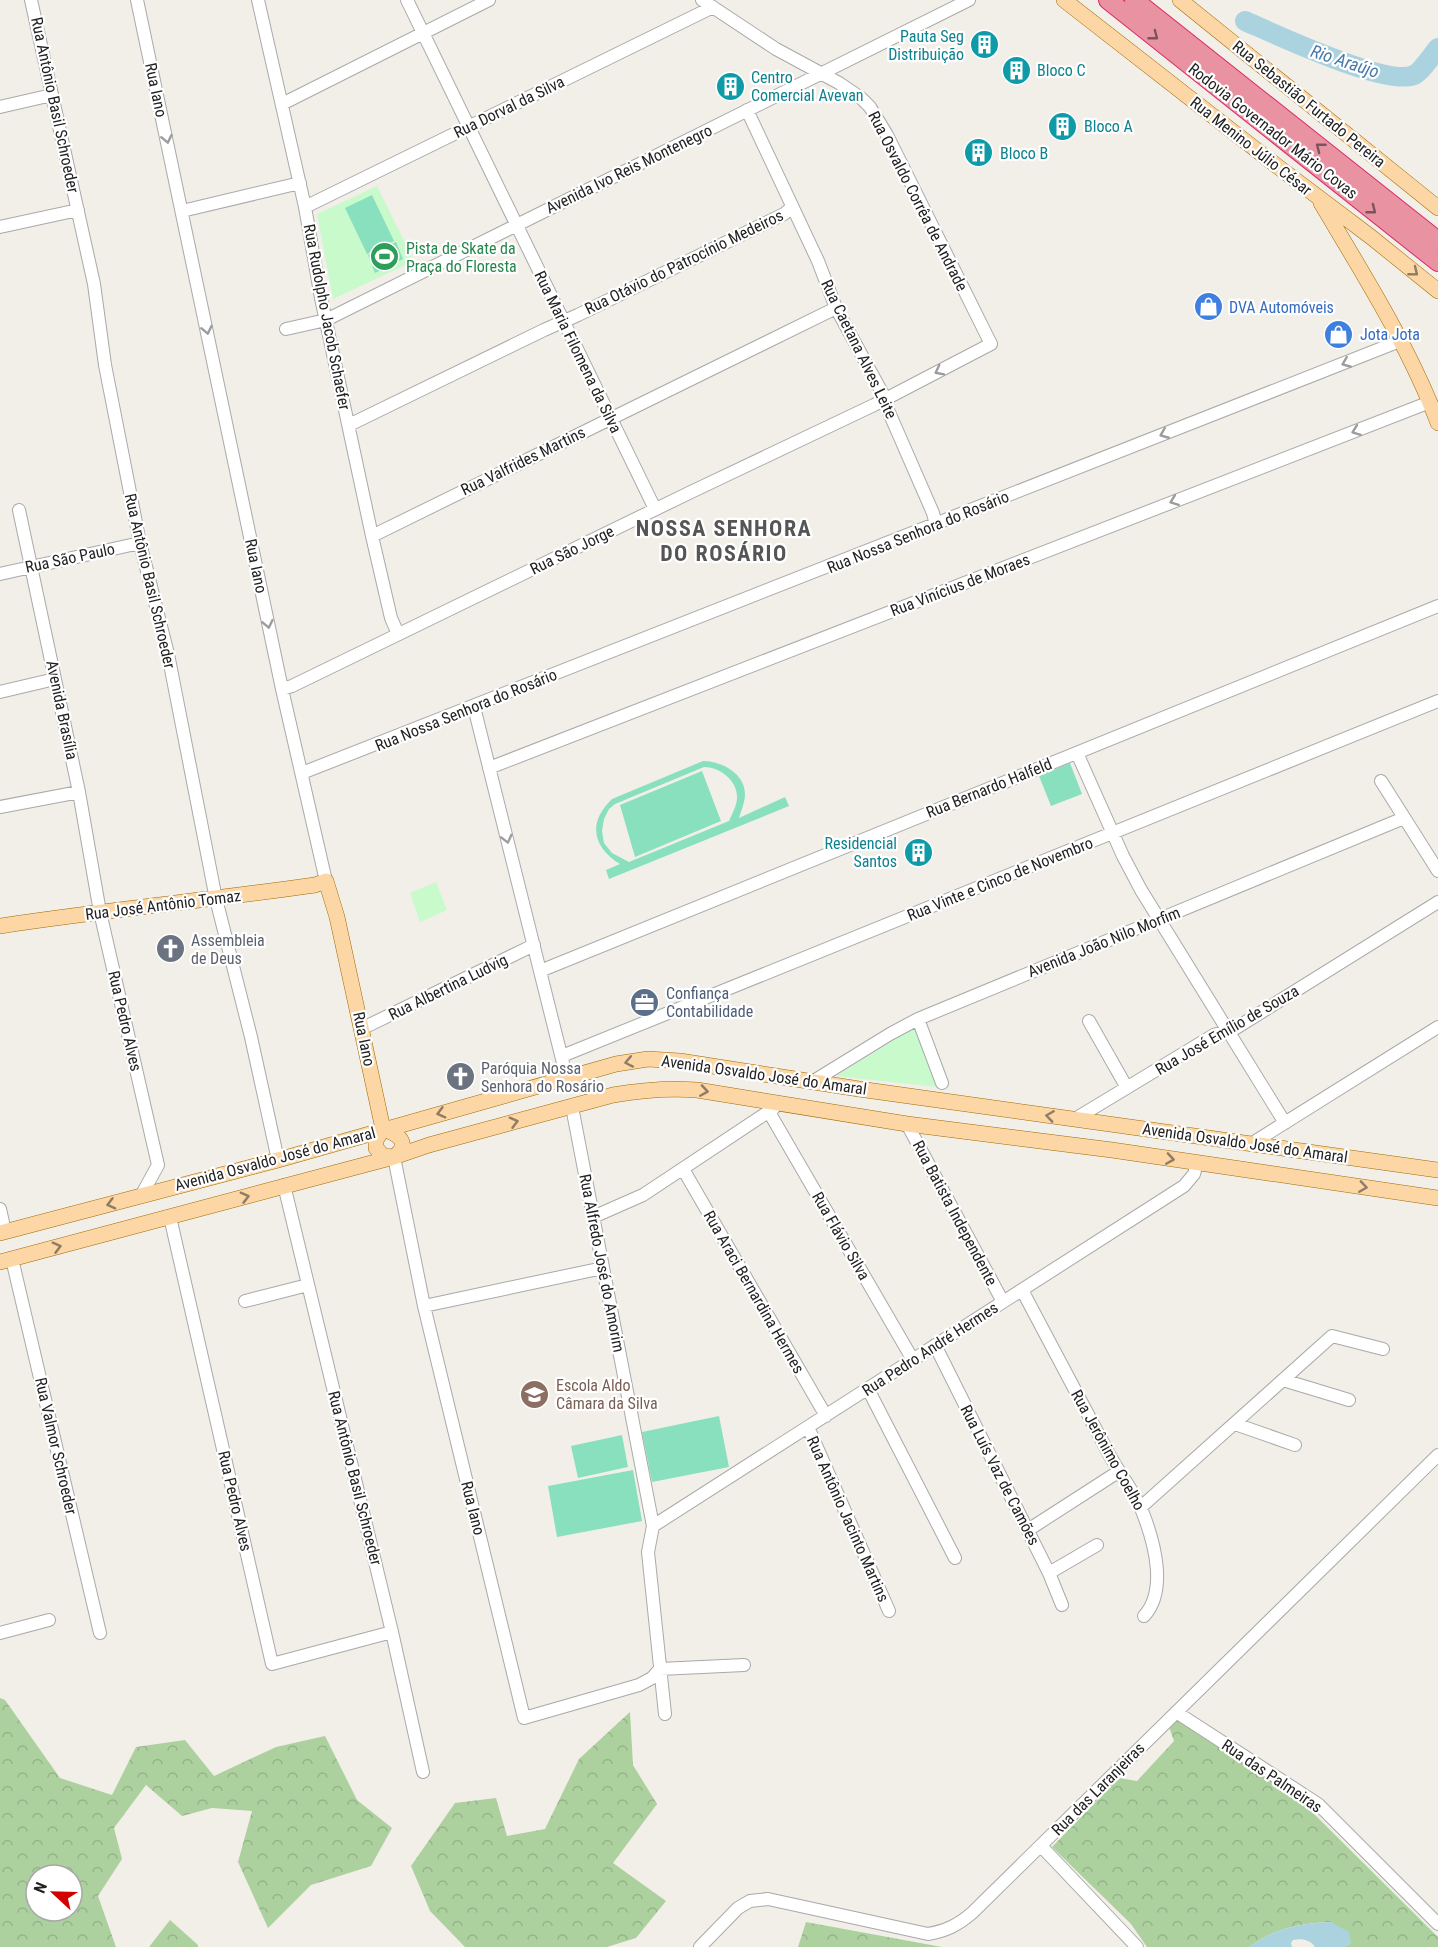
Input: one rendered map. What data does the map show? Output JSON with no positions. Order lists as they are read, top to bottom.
{
  "streets": {
    "highway": ["Rodovia Governador Mário Covas"],
    "main road": [
      "Rua Iano",
      "Rua Sebastião Furtado Pereira",
      "Rua Menino Júlio César",
      "Rua José Antônio Tomaz",
      "Avenida Osvaldo José do Amaral"
    ],
    "street": [
      "Rua Antônio Basil Schroeder",
      "Rua Dorval da Silva",
      "Avenida Ivo Reis Montenegro",
      "Rua Osvaldo Corrêa de Andrade",
      "Rua Otávio do Patrocínio Medeiros",
      "Rua Rudolpho Jacob Schaefer",
      "Rua Caetana Alves Leite",
      "Rua Maria Filomena da Silva",
      "Rua Valfrides Martins",
      "Rua Nossa Senhora do Rosário",
      "Rua São Jorge",
      "Rua São Paulo",
      "Rua Vinícius de Moraes",
      "Avenida Brasília",
      "Rua Bernardo Halfeld",
      "Rua Vinte e Cinco de Novembro",
      "Avenida João Nilo Morfim",
      "Rua Albertina Ludvig",
      "Rua Pedro Alves",
      "Rua José Emílio de Souza",
      "Rua Batista Independente",
      "Rua Flávio Silva",
      "Rua Alfredo José do Amorim",
      "Rua Araci Bernardina Hermes",
      "Rua Pedro André Hermes",
      "Rua Valmor Schroeder",
      "Rua Jerônimo Coelho",
      "Rua Luís Vaz de Camões",
      "Rua Antônio Jacinto Martins",
      "Rua das Palmeiras",
      "Rua das Laranjeiras"
    ]
  },
  "crossings": [
    ["Rua Iano", "Rua Nossa Senhora do Rosário"],
    ["Rua Iano", "Rua São Jorge"],
    ["Rua Iano", "Rua José Antônio Tomaz"],
    ["Rua Iano", "Rua Albertina Ludvig"],
    ["Rua Iano", "Avenida Osvaldo José do Amaral"],
    ["Rua Iano", "Rua Alfredo José do Amorim"],
    ["Rua Antônio Basil Schroeder", "Rua São Paulo"],
    ["Rua Antônio Basil Schroeder", "Rua José Antônio Tomaz"],
    ["Rua Antônio Basil Schroeder", "Rua Pedro Alves"],
    ["Rua Antônio Basil Schroeder", "Avenida Osvaldo José do Amaral"],
    ["Rua Dorval da Silva", "Rua Osvaldo Corrêa de Andrade"],
    ["Rua Dorval da Silva", "Rua Rudolpho Jacob Schaefer"],
    ["Rua Dorval da Silva", "Rua Maria Filomena da Silva"],
    ["Avenida Ivo Reis Montenegro", "Rua Osvaldo Corrêa de Andrade"],
    ["Avenida Ivo Reis Montenegro", "Rua Rudolpho Jacob Schaefer"],
    ["Avenida Ivo Reis Montenegro", "Rua Caetana Alves Leite"],
    ["Avenida Ivo Reis Montenegro", "Rua Maria Filomena da Silva"],
    ["Rua Osvaldo Corrêa de Andrade", "Rua São Jorge"],
    ["Rua Otávio do Patrocínio Medeiros", "Rua Rudolpho Jacob Schaefer"],
    ["Rua Otávio do Patrocínio Medeiros", "Rua Caetana Alves Leite"],
    ["Rua Otávio do Patrocínio Medeiros", "Rua Maria Filomena da Silva"],
    ["Rua Rudolpho Jacob Schaefer", "Rua Valfrides Martins"],
    ["Rua Rudolpho Jacob Schaefer", "Rua São Jorge"],
    ["Rua Caetana Alves Leite", "Rua Valfrides Martins"],
    ["Rua Caetana Alves Leite", "Rua Nossa Senhora do Rosário"],
    ["Rua Caetana Alves Leite", "Rua São Jorge"],
    ["Rua Maria Filomena da Silva", "Rua Valfrides Martins"],
    ["Rua Maria Filomena da Silva", "Rua São Jorge"],
    ["Rua São Paulo", "Avenida Brasília"],
    ["Avenida Brasília", "Rua José Antônio Tomaz"],
    ["Avenida Brasília", "Rua Pedro Alves"],
    ["Rua José Antônio Tomaz", "Rua Pedro Alves"],
    ["Avenida João Nilo Morfim", "Avenida Osvaldo José do Amaral"],
    ["Rua Pedro Alves", "Avenida Osvaldo José do Amaral"],
    ["Rua José Emílio de Souza", "Avenida Osvaldo José do Amaral"],
    ["Avenida Osvaldo José do Amaral", "Rua Batista Independente"],
    ["Avenida Osvaldo José do Amaral", "Rua Flávio Silva"],
    ["Avenida Osvaldo José do Amaral", "Rua Alfredo José do Amorim"],
    ["Avenida Osvaldo José do Amaral", "Rua Pedro André Hermes"],
    ["Avenida Osvaldo José do Amaral", "Rua Valmor Schroeder"],
    ["Rua Batista Independente", "Rua Pedro André Hermes"],
    ["Rua Flávio Silva", "Rua Pedro André Hermes"],
    ["Rua Alfredo José do Amorim", "Rua Pedro André Hermes"],
    ["Rua Araci Bernardina Hermes", "Rua Pedro André Hermes"],
    ["Rua Pedro André Hermes", "Rua Jerônimo Coelho"],
    ["Rua Pedro André Hermes", "Rua Luís Vaz de Camões"],
    ["Rua Pedro André Hermes", "Rua Antônio Jacinto Martins"],
    ["Rua das Palmeiras", "Rua das Laranjeiras"]
  ],
  "one_way": ["Rua Iano", "Rua Nossa Senhora do Rosário", "Rua Vinícius de Moraes"],
  "districts": ["NOSSA SENHORA DO ROSÁRIO"],
  "water": ["Rio Araújo"],
  "places": {
    "building": [
      "Pauta Seg Distribuição",
      "Bloco C",
      "Centro Comercial Avevan",
      "Bloco A",
      "Bloco B",
      "Residencial Santos"
    ],
    "sports": ["Pista de Skate da Praça do Floresta"],
    "shop": ["DVA Automóveis", "Jota Jota"],
    "church": ["Assembleia de Deus", "Paróquia Nossa Senhora do Rosário"],
    "office": ["Confiança Contabilidade"],
    "school or university": ["Escola Aldo Câmara da Silva"]
  },
  "north": "left"
}
